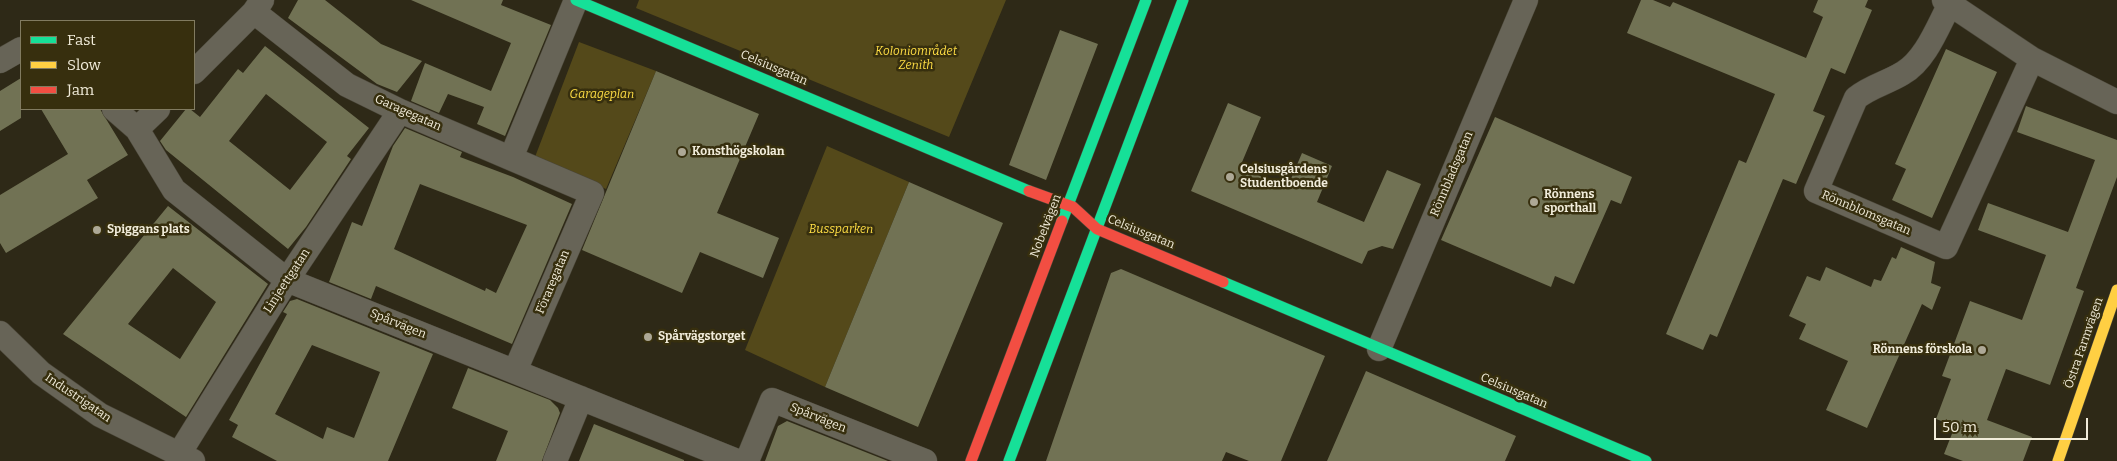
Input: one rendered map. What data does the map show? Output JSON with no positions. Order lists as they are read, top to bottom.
{
  "streets": {
    "street": [
      "Celsiusgatan",
      "Garagegatan",
      "Rönnbladsgatan",
      "Rönnblomsgatan",
      "Nobelvägen",
      "Linjeettgatan",
      "Föraregatan",
      "Spårvägen",
      "Östra Farmvägen",
      "Industrigatan"
    ]
  },
  "crossings": [
    ["Celsiusgatan", "Rönnbladsgatan"],
    ["Celsiusgatan", "Nobelvägen"],
    ["Garagegatan", "Linjeettgatan"],
    ["Garagegatan", "Föraregatan"],
    ["Linjeettgatan", "Spårvägen"],
    ["Linjeettgatan", "Industrigatan"],
    ["Föraregatan", "Spårvägen"]
  ],
  "parks": ["Koloniområdet Zenith", "Garageplan", "Bussparken"],
  "places": [
    "Konsthögskolan",
    "Celsiusgårdens Studentboende",
    "Rönnens sporthall",
    "Spiggans plats",
    "Spårvägstorget",
    "Rönnens förskola"
  ],
  "legend": ["Fast", "Slow", "Jam"],
  "scale_bar": "50 m"
}
